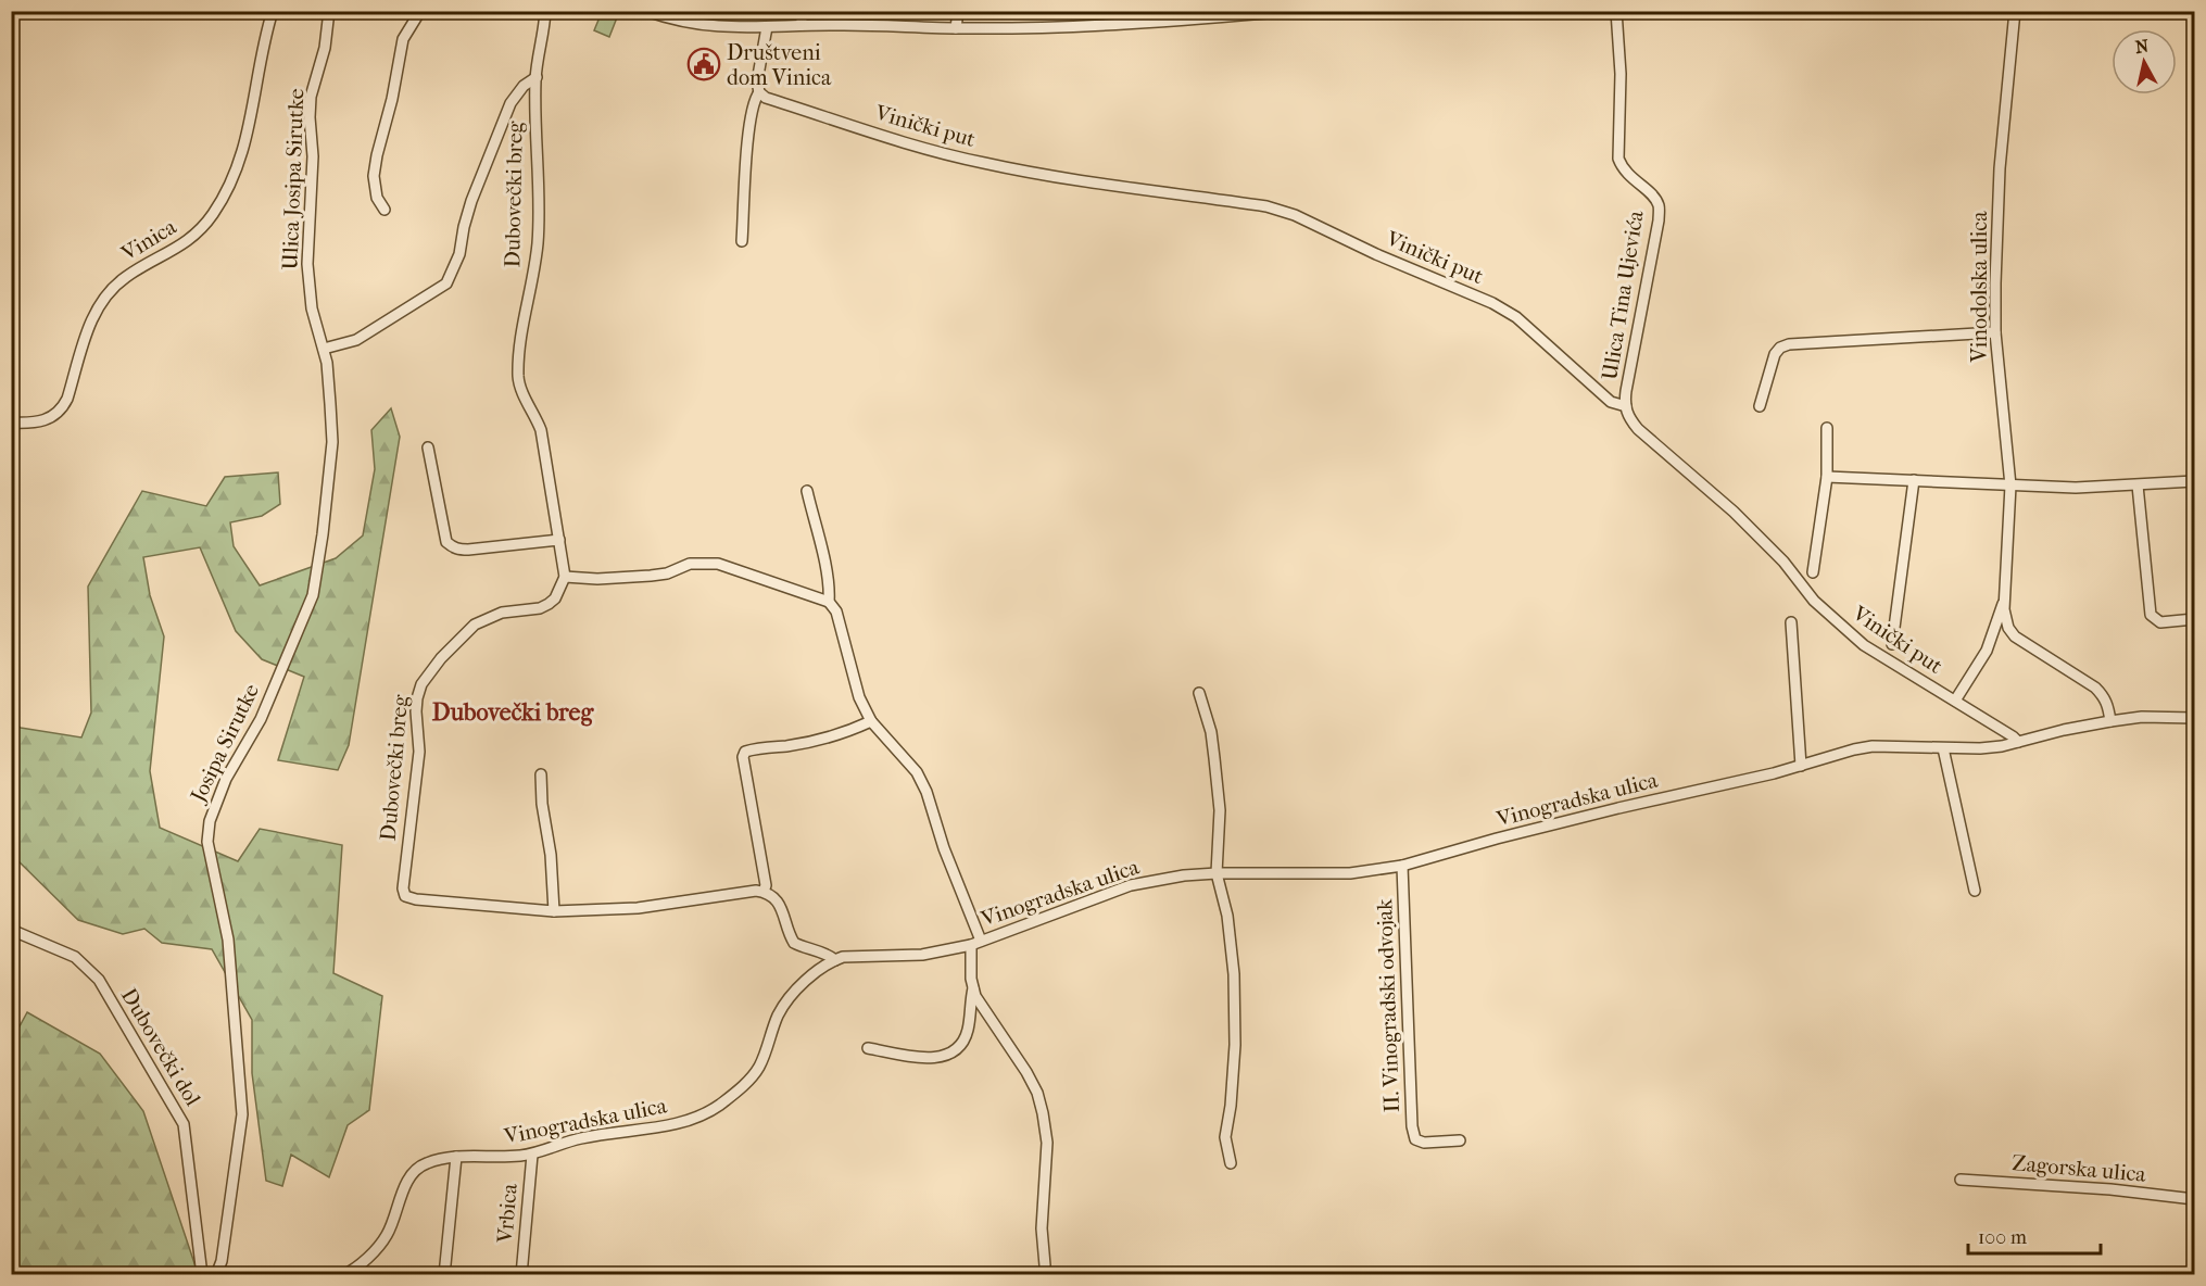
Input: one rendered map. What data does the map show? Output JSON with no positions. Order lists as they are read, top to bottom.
{
  "streets": {
    "street": [
      "Vinički put",
      "Ulica Josipa Sirutke",
      "Dubovečki breg",
      "Vinica",
      "Vinodolska ulica",
      "Ulica Tina Ujevića",
      "Josipa Sirutke",
      "Vinogradska ulica",
      "II. Vinogradski odvojak",
      "Dubovečki dol",
      "Zagorska ulica",
      "Vrbica"
    ]
  },
  "crossings": [
    ["Vinički put", "Vinodolska ulica"],
    ["Vinički put", "Ulica Tina Ujevića"],
    ["Vinički put", "Vinogradska ulica"],
    ["Ulica Josipa Sirutke", "Dubovečki breg"],
    ["Ulica Josipa Sirutke", "Josipa Sirutke"],
    ["Dubovečki breg", "Josipa Sirutke"],
    ["Vinodolska ulica", "Vinogradska ulica"],
    ["Vinogradska ulica", "II. Vinogradski odvojak"],
    ["Vinogradska ulica", "Vrbica"]
  ],
  "districts": ["Dubovečki breg"],
  "places": {
    "public building": ["Društveni dom Vinica"]
  },
  "scale_bar": "100 m",
  "north": "top"
}
